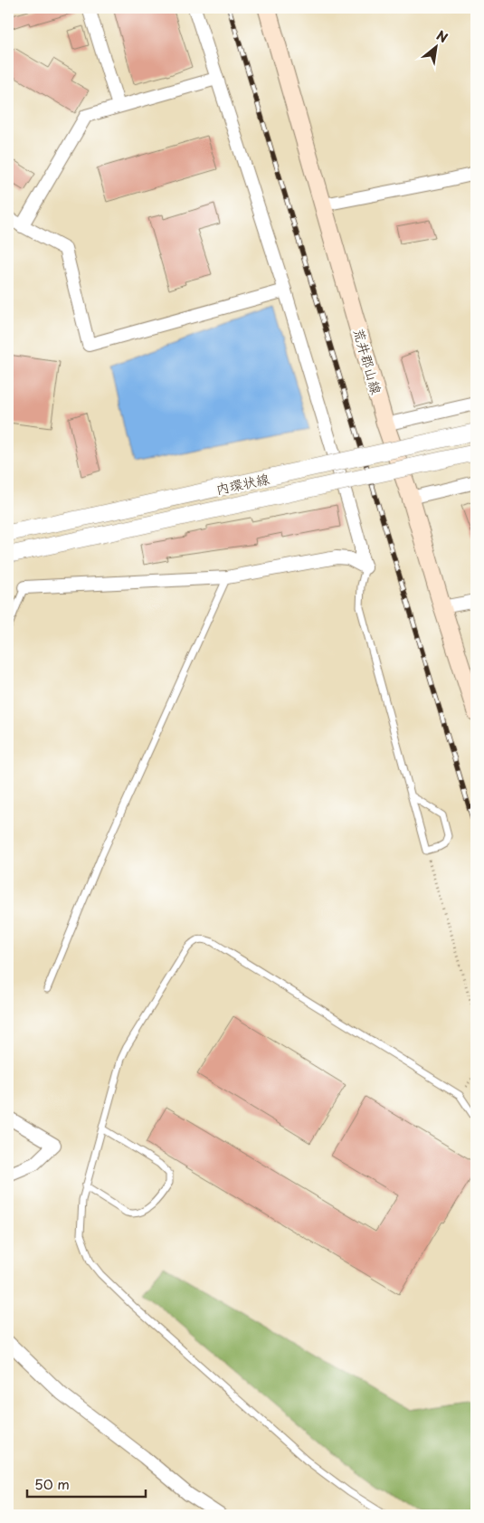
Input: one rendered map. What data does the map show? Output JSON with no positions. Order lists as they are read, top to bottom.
{
  "streets": {
    "main road": ["荒井郡山線"],
    "street": ["内環状線"]
  },
  "scale_bar": "50 m",
  "north": "top right"
}
